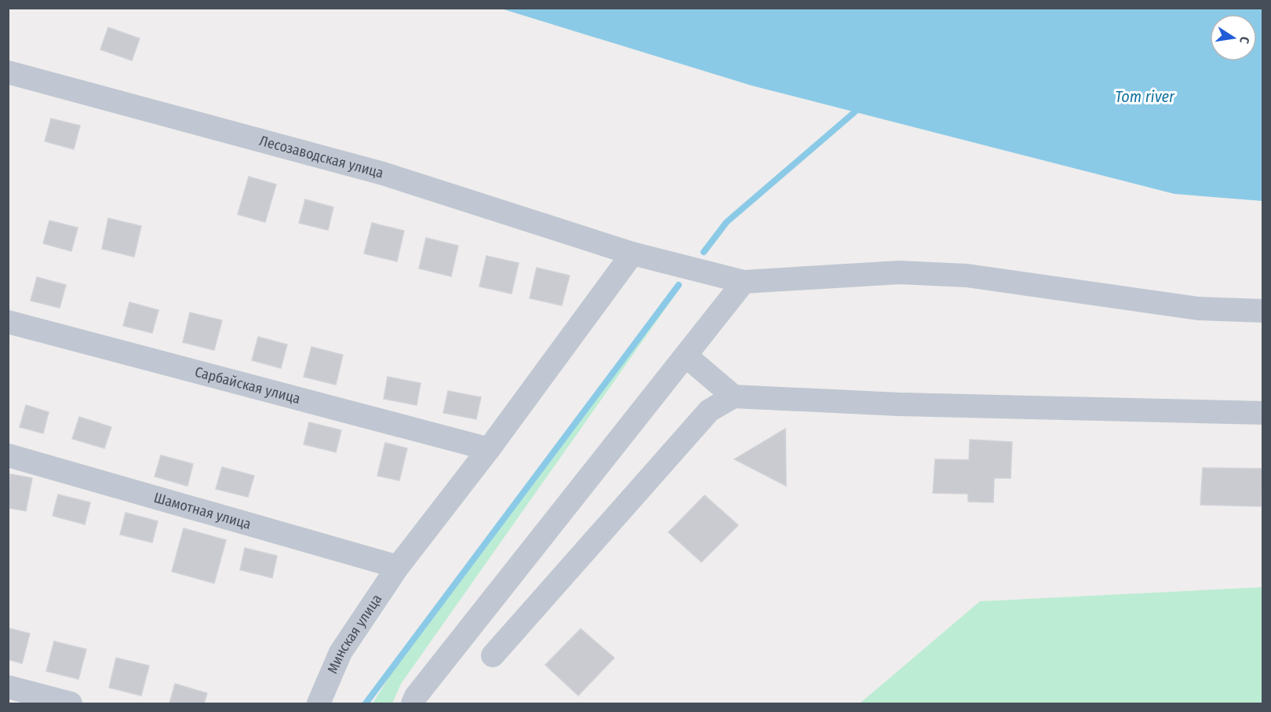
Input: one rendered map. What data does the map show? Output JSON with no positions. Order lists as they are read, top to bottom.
{
  "streets": {
    "street": [
      "Лесозаводская улица",
      "Сарбайская улица",
      "Шамотная улица",
      "Минская улица"
    ]
  },
  "crossings": [
    ["Лесозаводская улица", "Минская улица"],
    ["Сарбайская улица", "Минская улица"],
    ["Шамотная улица", "Минская улица"]
  ],
  "water": ["Tom river"],
  "north": "right"
}
